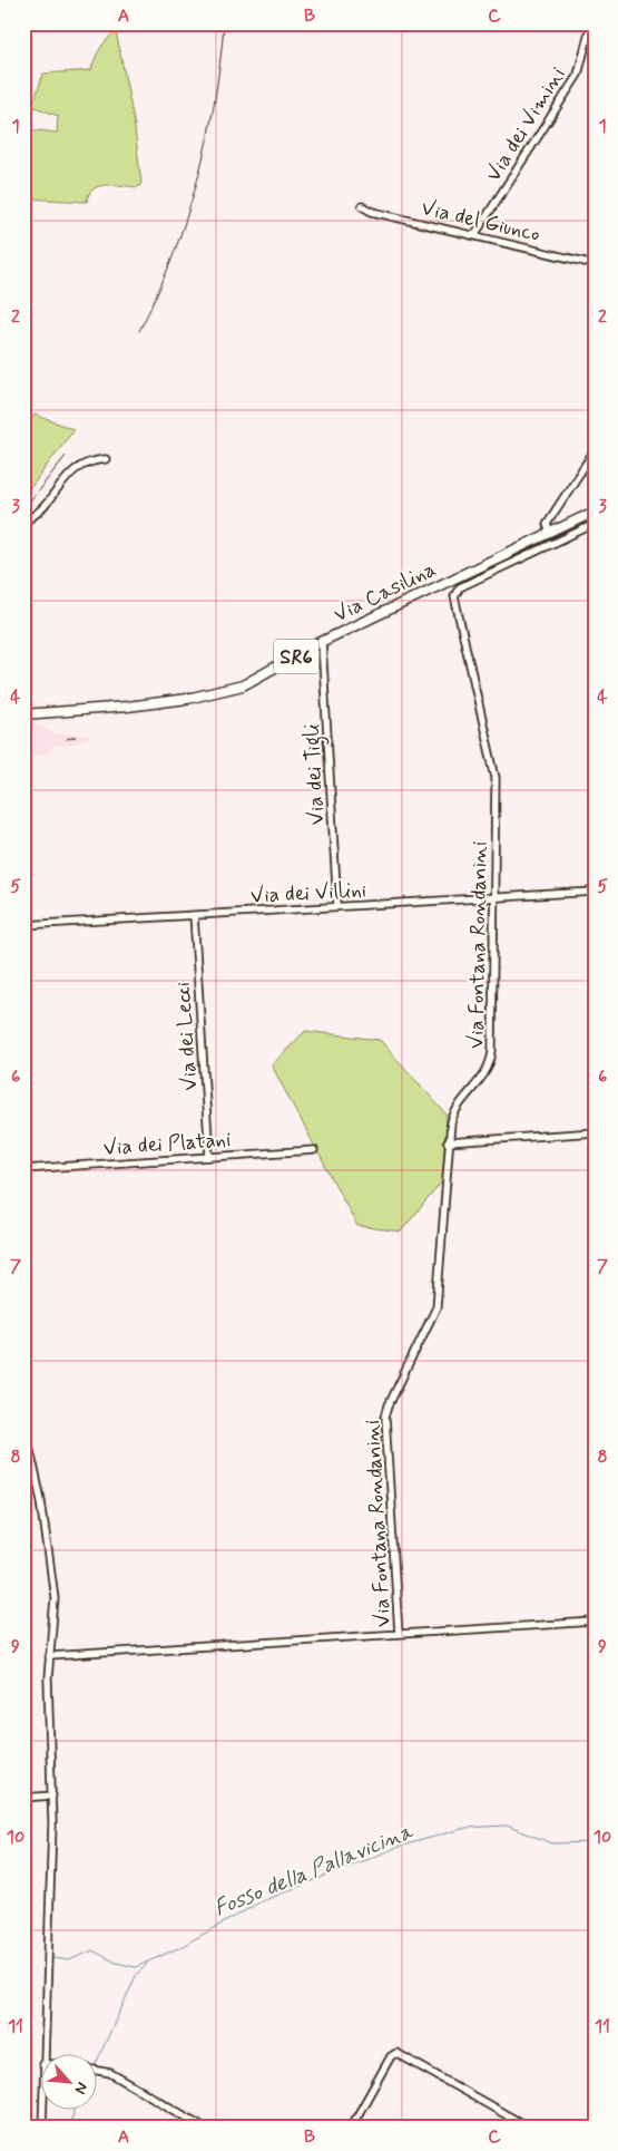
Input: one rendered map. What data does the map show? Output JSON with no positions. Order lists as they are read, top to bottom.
{
  "streets": {
    "main road": ["Via Casilina", "SR6"],
    "street": [
      "Via dei Vimini",
      "Via del Giunco",
      "Via dei Tigli",
      "Via dei Villini",
      "Via Fontana Rondanini",
      "Via dei Lecci",
      "Via dei Platani"
    ]
  },
  "crossings": [
    ["Via dei Vimini", "Via del Giunco"],
    ["Via Casilina", "Via dei Tigli"],
    ["Via dei Tigli", "Via dei Villini"],
    ["Via dei Villini", "Via Fontana Rondanini"],
    ["Via dei Villini", "Via dei Lecci"],
    ["Via dei Lecci", "Via dei Platani"]
  ],
  "water": ["Fosso della Pallavicina"],
  "north": "bottom right",
  "grid": {
    "columns": ["A", "B", "C"],
    "rows": [
      "1",
      "2",
      "3",
      "4",
      "5",
      "6",
      "7",
      "8",
      "9",
      "10",
      "11"
    ]
  }
}
